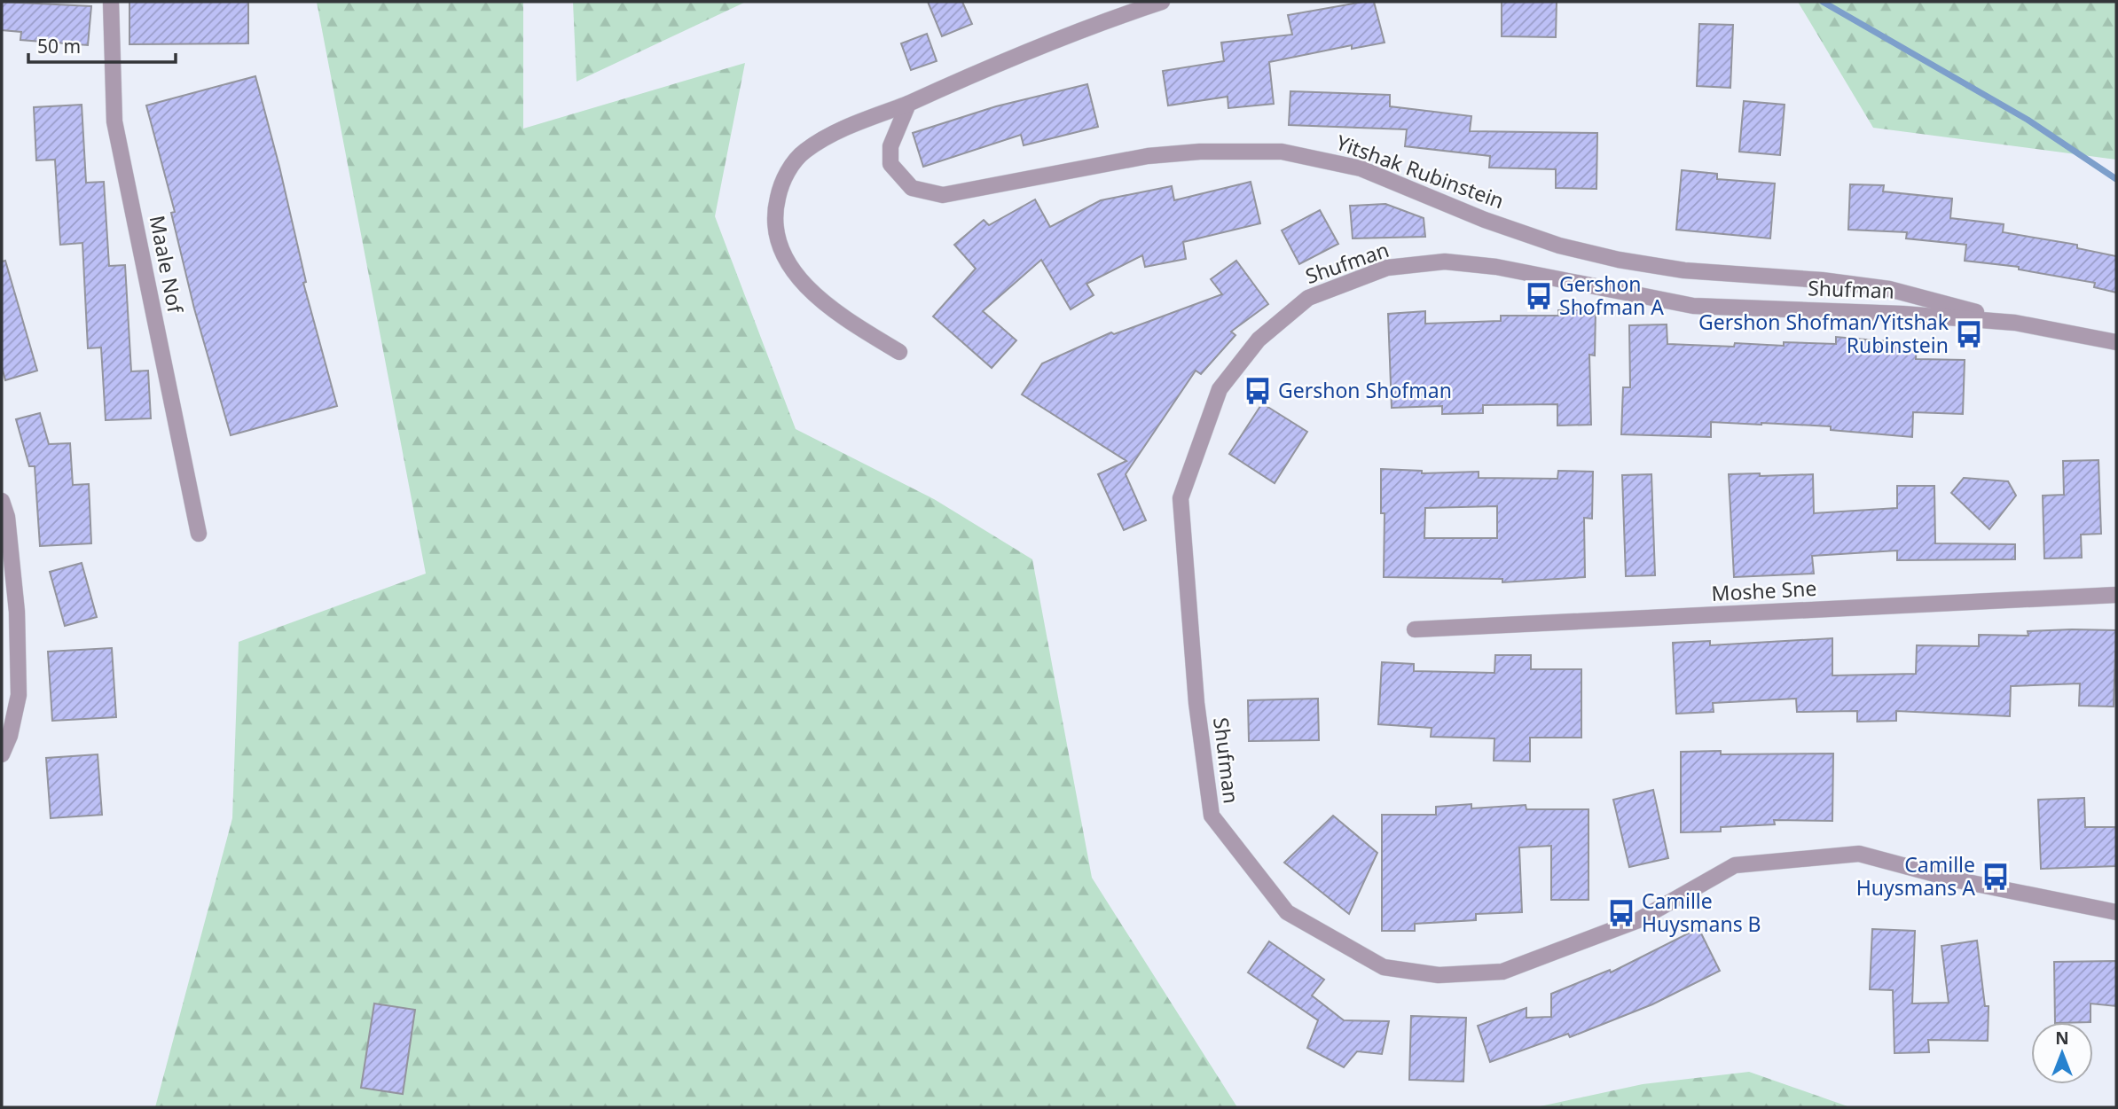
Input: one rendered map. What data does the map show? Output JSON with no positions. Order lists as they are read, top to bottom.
{
  "streets": {
    "street": [
      "Yitshak Rubinstein",
      "Shufman",
      "Maale Nof",
      "Moshe Sne"
    ]
  },
  "crossings": [
    ["Yitshak Rubinstein", "Shufman"]
  ],
  "places": {
    "bus stop": [
      "Gershon Shofman A",
      "Gershon Shofman/Yitshak Rubinstein",
      "Gershon Shofman",
      "Camille Huysmans A",
      "Camille Huysmans B"
    ]
  },
  "scale_bar": "50 m",
  "north": "top"
}
